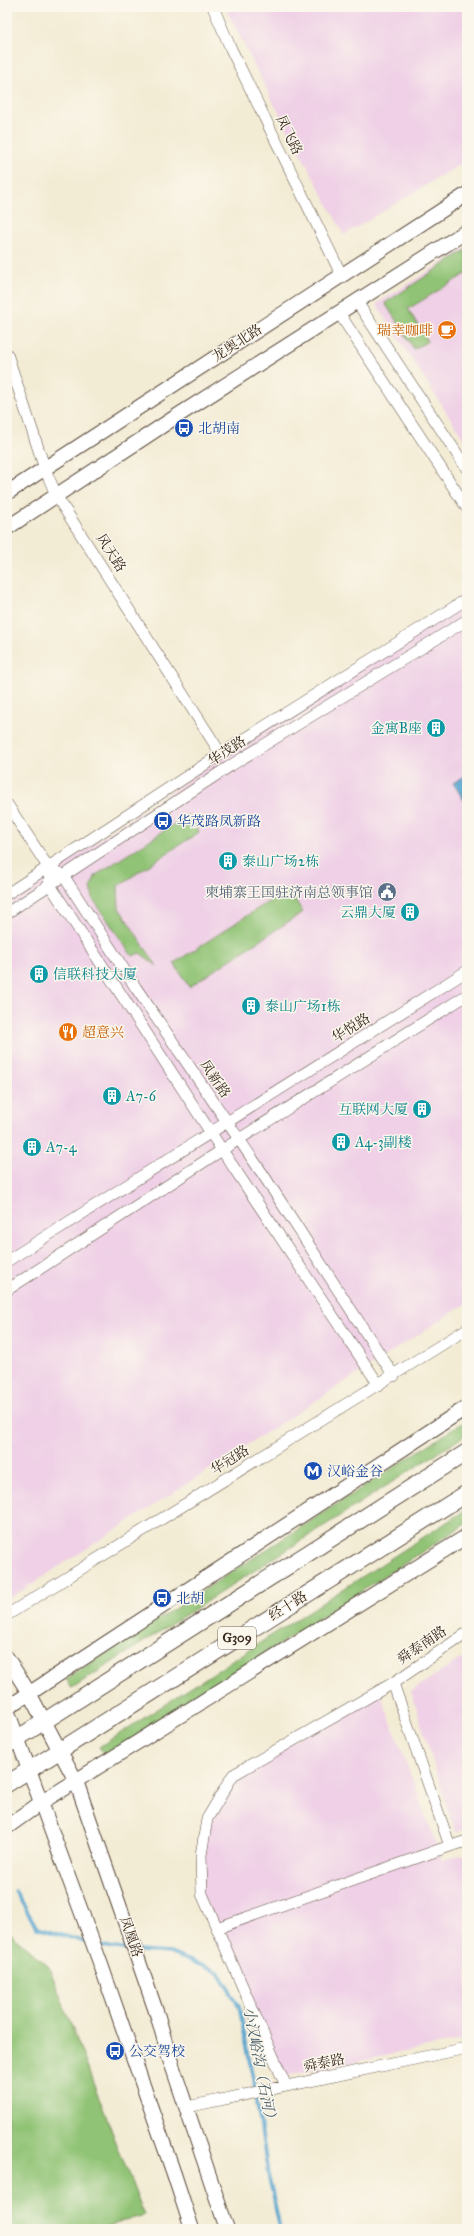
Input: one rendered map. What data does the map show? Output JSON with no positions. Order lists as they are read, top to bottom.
{
  "streets": {
    "highway": ["经十路", "G309"],
    "main road": ["龙奥北路", "凤凰路"],
    "street": [
      "凤飞路",
      "风天路",
      "华茂路",
      "华悦路",
      "凤新路",
      "华冠路",
      "舜泰南路",
      "舜泰路"
    ]
  },
  "crossings": [
    ["凤飞路", "龙奥北路"],
    ["龙奥北路", "风天路"],
    ["风天路", "华茂路"],
    ["华茂路", "凤新路"],
    ["华悦路", "凤新路"],
    ["凤新路", "华冠路"],
    ["经十路", "凤凰路"],
    ["G309", "凤凰路"],
    ["舜泰南路", "舜泰路"],
    ["凤凰路", "舜泰路"]
  ],
  "water": ["小汉峪沟（石河）"],
  "places": {
    "cafe": ["瑞幸咖啡"],
    "bus stop": [
      "北胡南",
      "华茂路凤新路",
      "北胡",
      "公交驾校"
    ],
    "building": [
      "金寓B座",
      "泰山广场2栋",
      "云鼎大厦",
      "信联科技大厦",
      "泰山广场1栋",
      "A7-6",
      "互联网大厦",
      "A4-3副楼",
      "A7-4"
    ],
    "public building": ["柬埔寨王国驻济南总领事馆"],
    "restaurant": ["超意兴"],
    "metro station": ["汉峪金谷"]
  }
}
